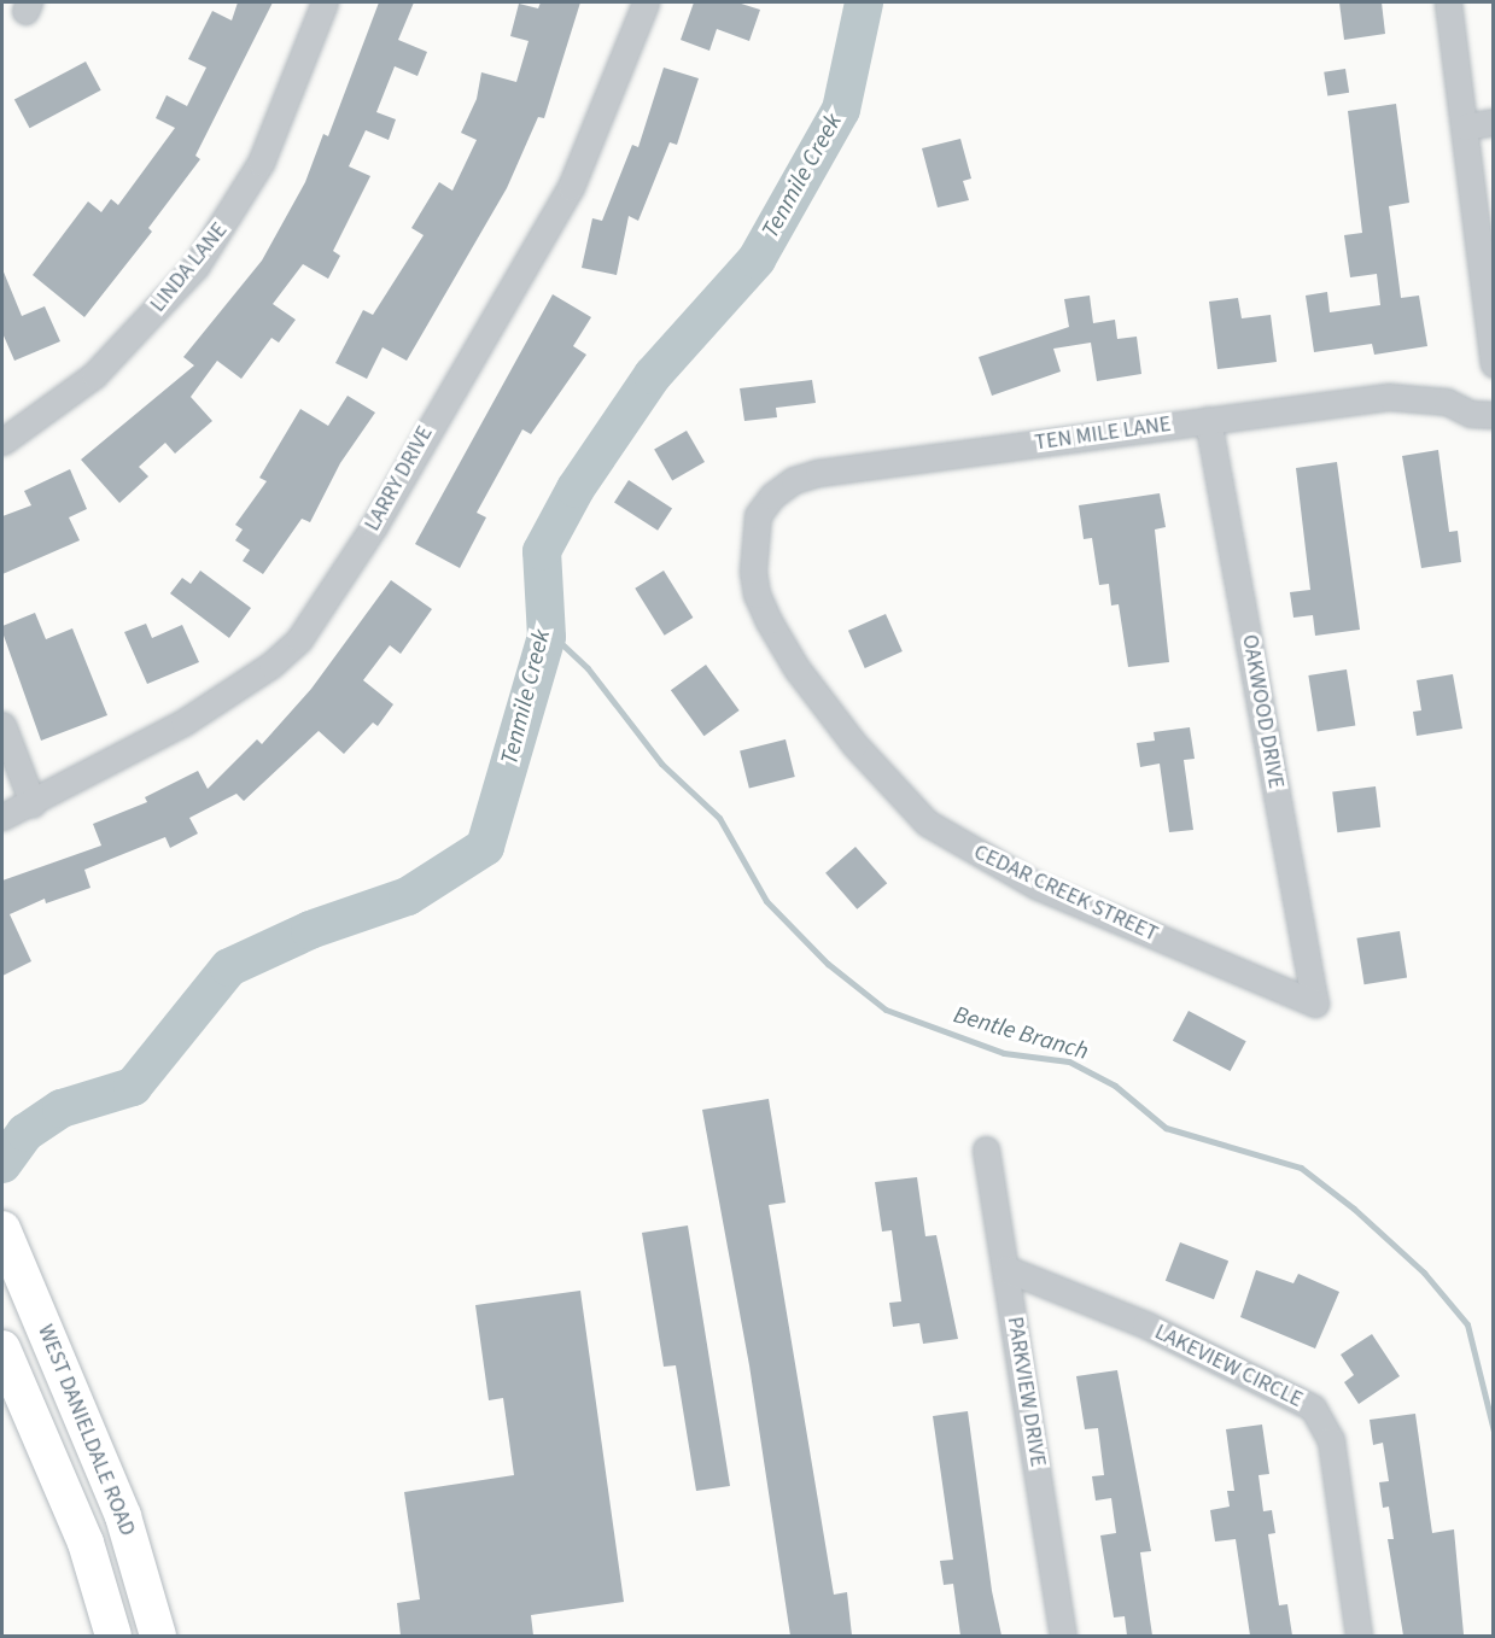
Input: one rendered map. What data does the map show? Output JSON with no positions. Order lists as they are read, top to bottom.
{
  "streets": {
    "main road": ["WEST DANIELDALE ROAD"],
    "street": [
      "LINDA LANE",
      "TEN MILE LANE",
      "LARRY DRIVE",
      "OAKWOOD DRIVE",
      "CEDAR CREEK STREET",
      "LAKEVIEW CIRCLE",
      "PARKVIEW DRIVE"
    ]
  },
  "crossings": [
    ["TEN MILE LANE", "OAKWOOD DRIVE"],
    ["TEN MILE LANE", "CEDAR CREEK STREET"],
    ["OAKWOOD DRIVE", "CEDAR CREEK STREET"],
    ["LAKEVIEW CIRCLE", "PARKVIEW DRIVE"]
  ],
  "water": ["Tenmile Creek", "Bentle Branch"]
}
